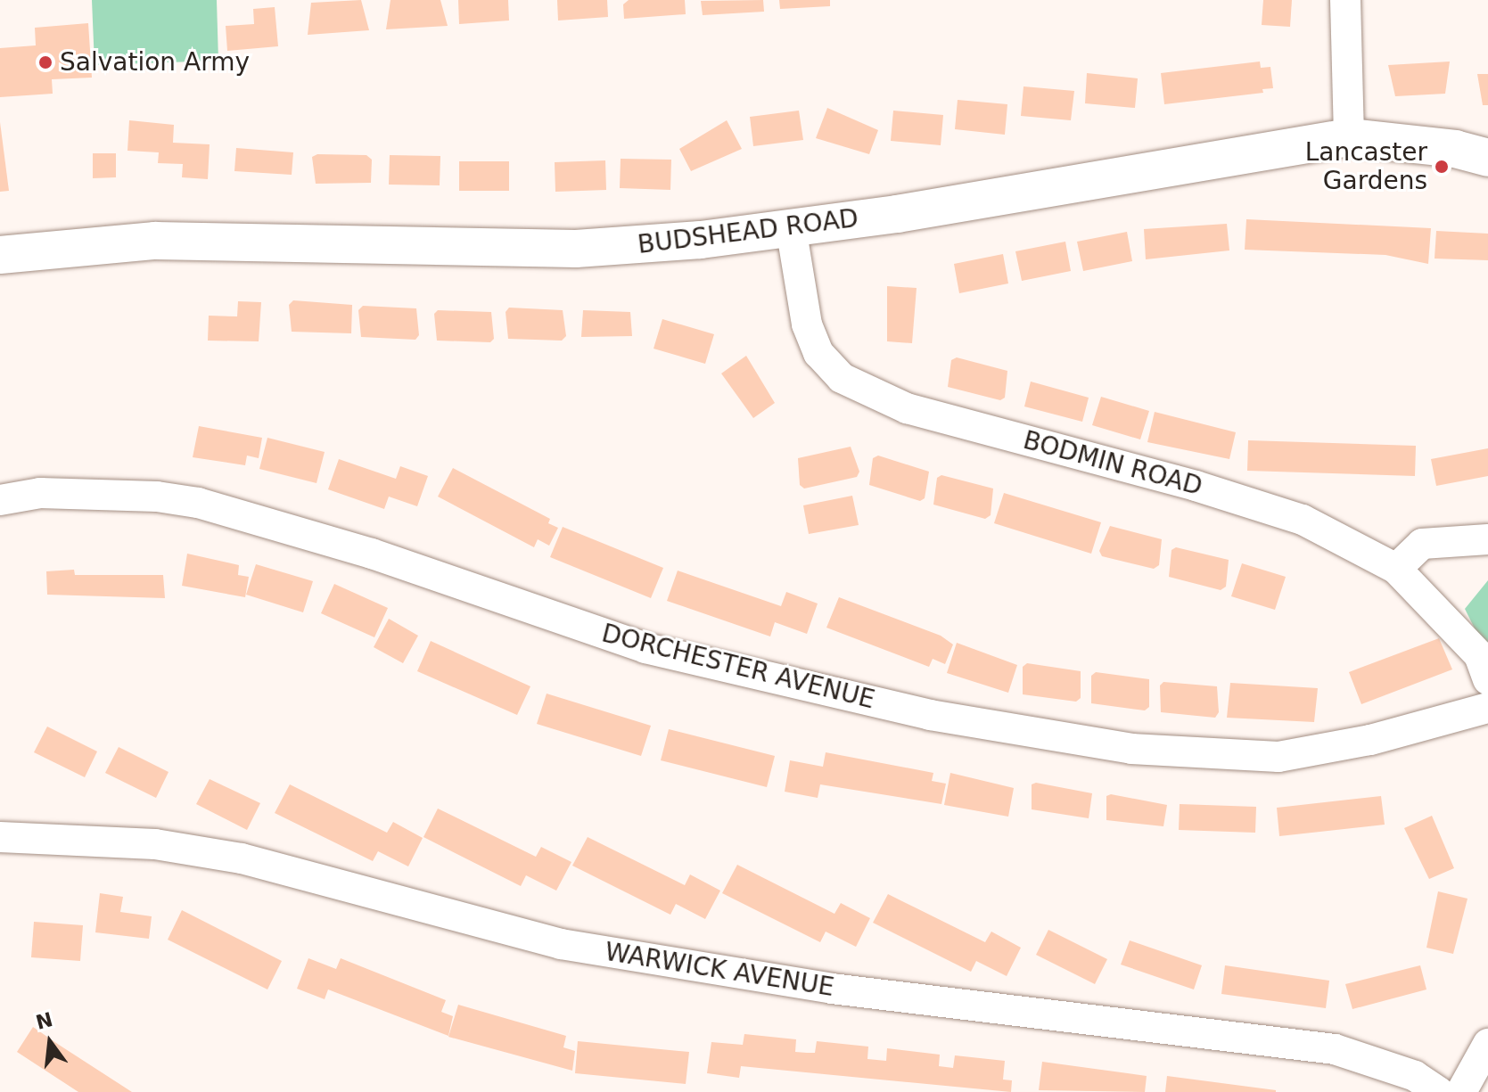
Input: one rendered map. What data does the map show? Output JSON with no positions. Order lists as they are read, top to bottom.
{
  "streets": {
    "street": [
      "BUDSHEAD ROAD",
      "BODMIN ROAD",
      "DORCHESTER AVENUE",
      "WARWICK AVENUE"
    ]
  },
  "crossings": [
    ["BUDSHEAD ROAD", "BODMIN ROAD"]
  ],
  "places": ["Salvation Army", "Lancaster Gardens"],
  "north": "top"
}
